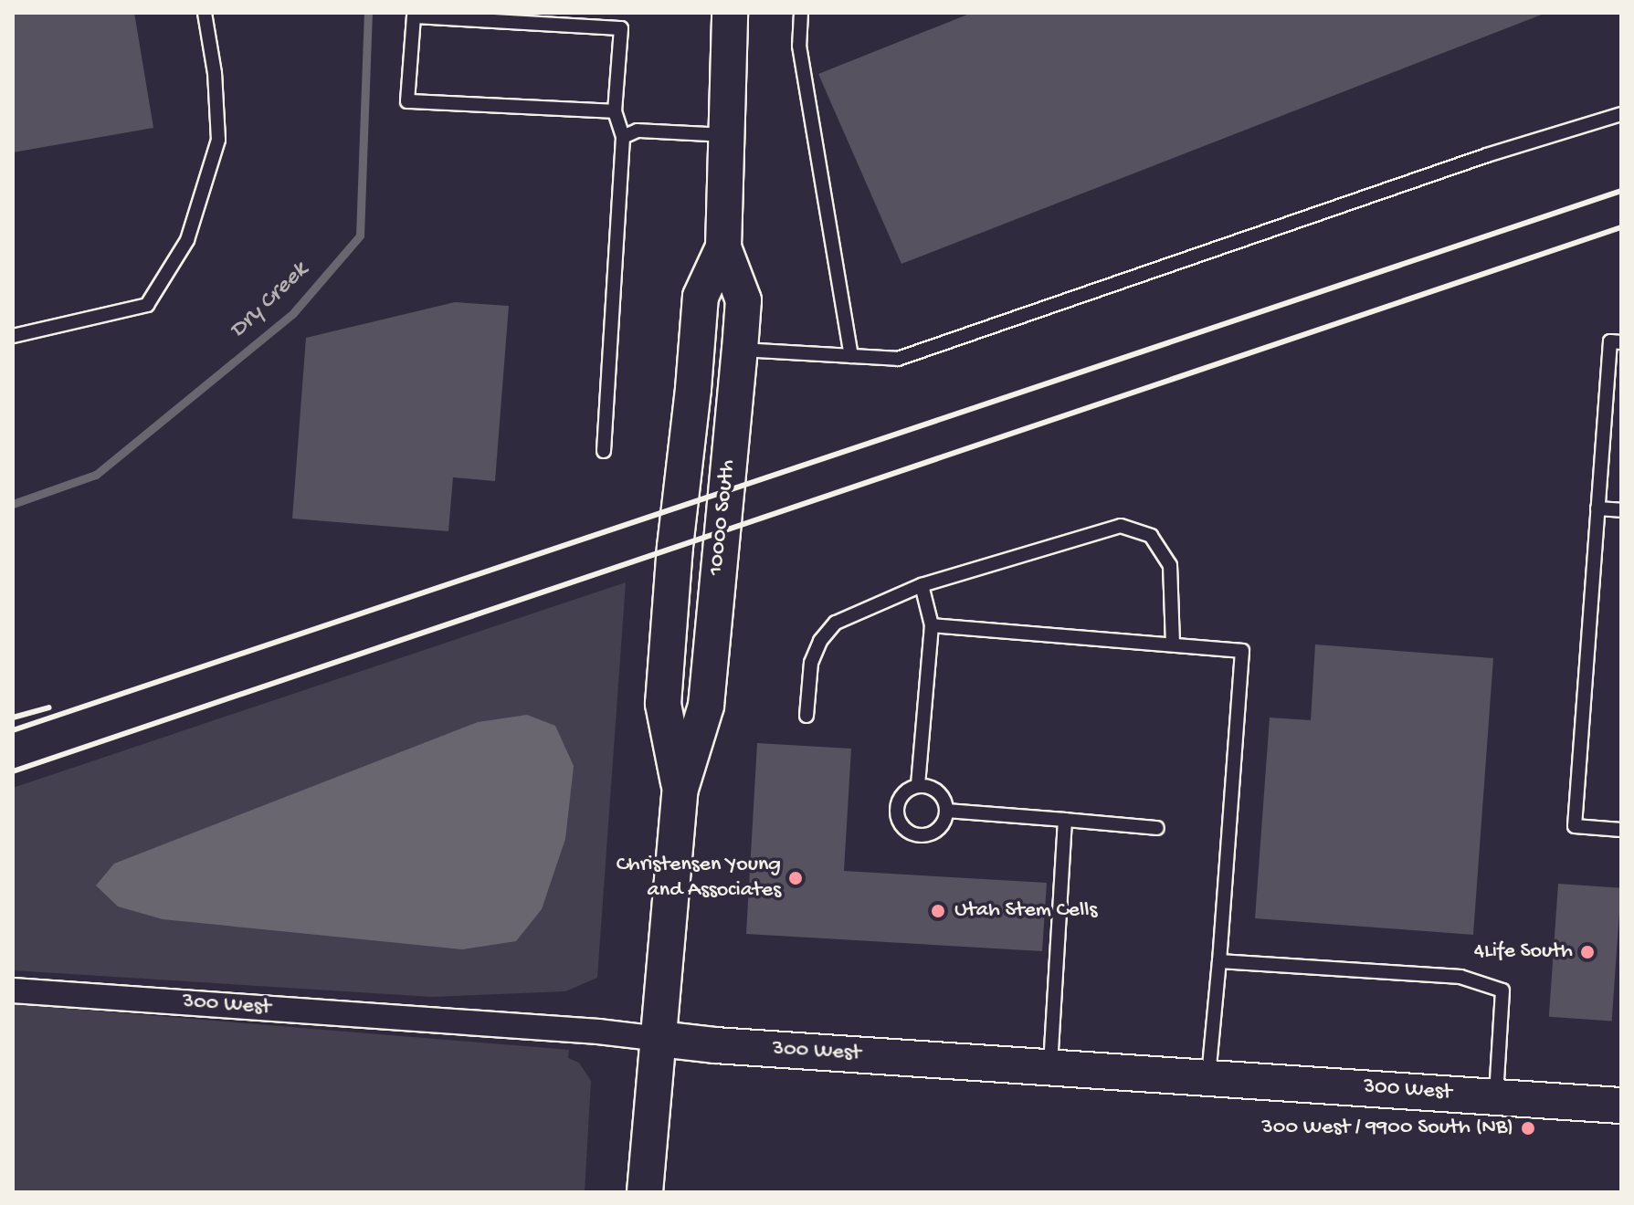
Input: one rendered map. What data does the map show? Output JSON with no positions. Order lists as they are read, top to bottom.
{
  "streets": {
    "main road": ["10000 South", "300 West"]
  },
  "crossings": [
    ["10000 South", "300 West"]
  ],
  "water": ["Dry Creek"],
  "places": [
    "Christensen Young and Associates",
    "Utah Stem Cells",
    "4Life South",
    "300 West / 9900 South (NB)"
  ]
}
